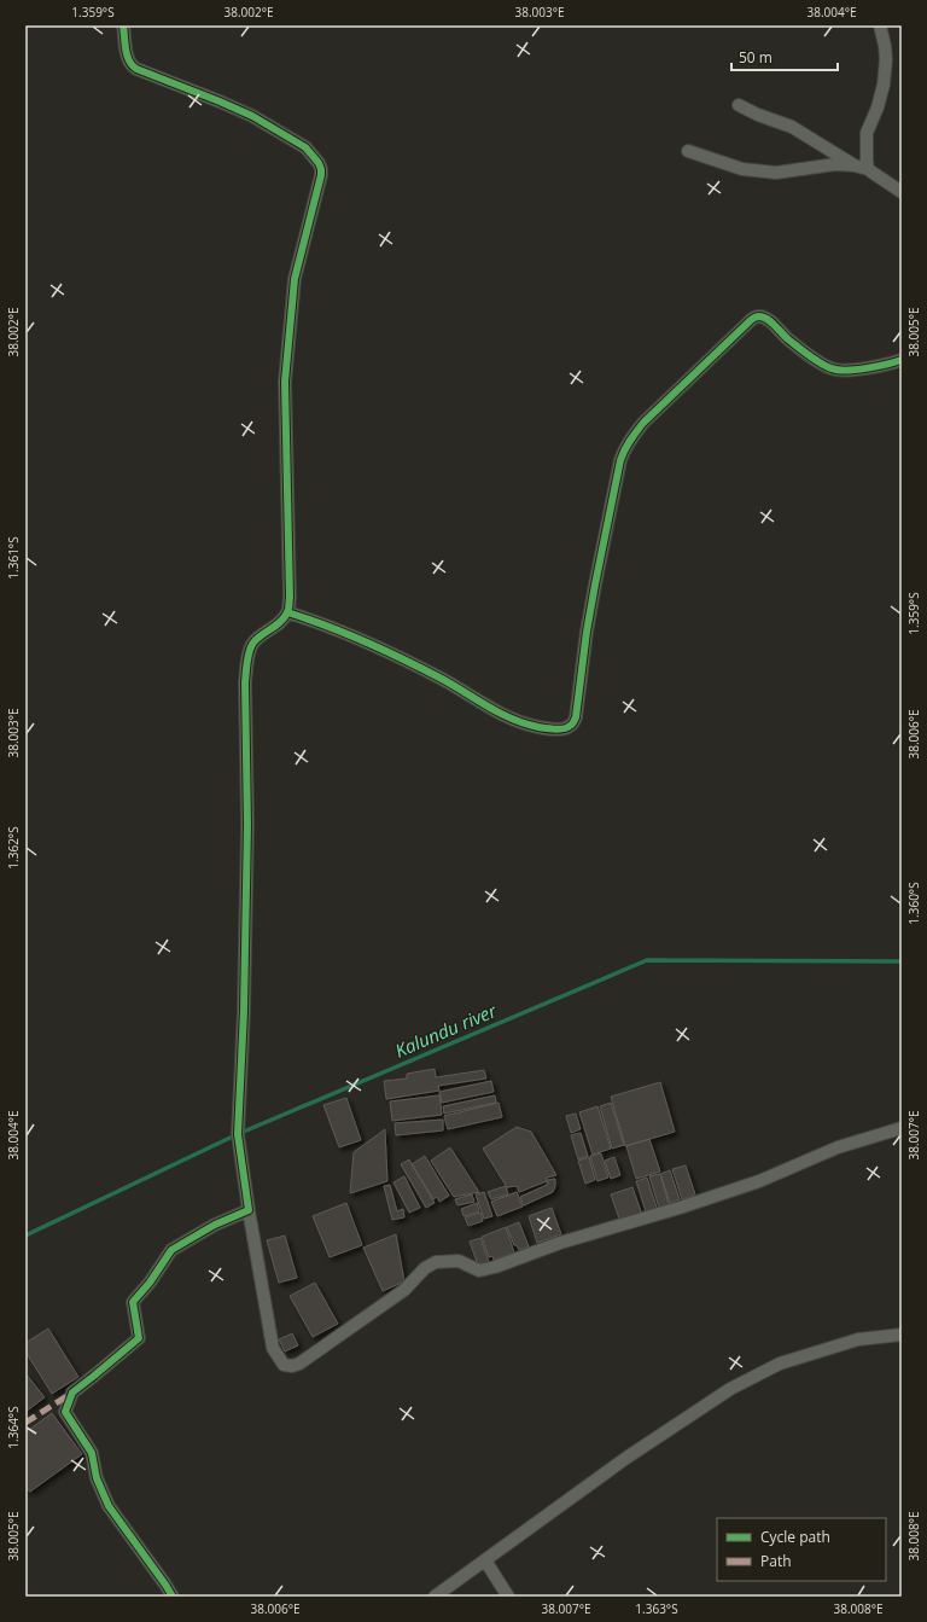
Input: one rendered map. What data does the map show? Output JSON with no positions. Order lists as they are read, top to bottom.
{
  "water": ["Kalundu river"],
  "legend": ["Cycle path", "Path"],
  "scale_bar": "50 m",
  "coordinates": [
    "1.359°S",
    "38.002°E",
    "38.003°E",
    "38.004°E",
    "38.005°E",
    "1.361°S",
    "38.006°E",
    "1.362°S",
    "1.360°S",
    "38.007°E",
    "1.364°S",
    "38.008°E",
    "1.363°S"
  ]
}
